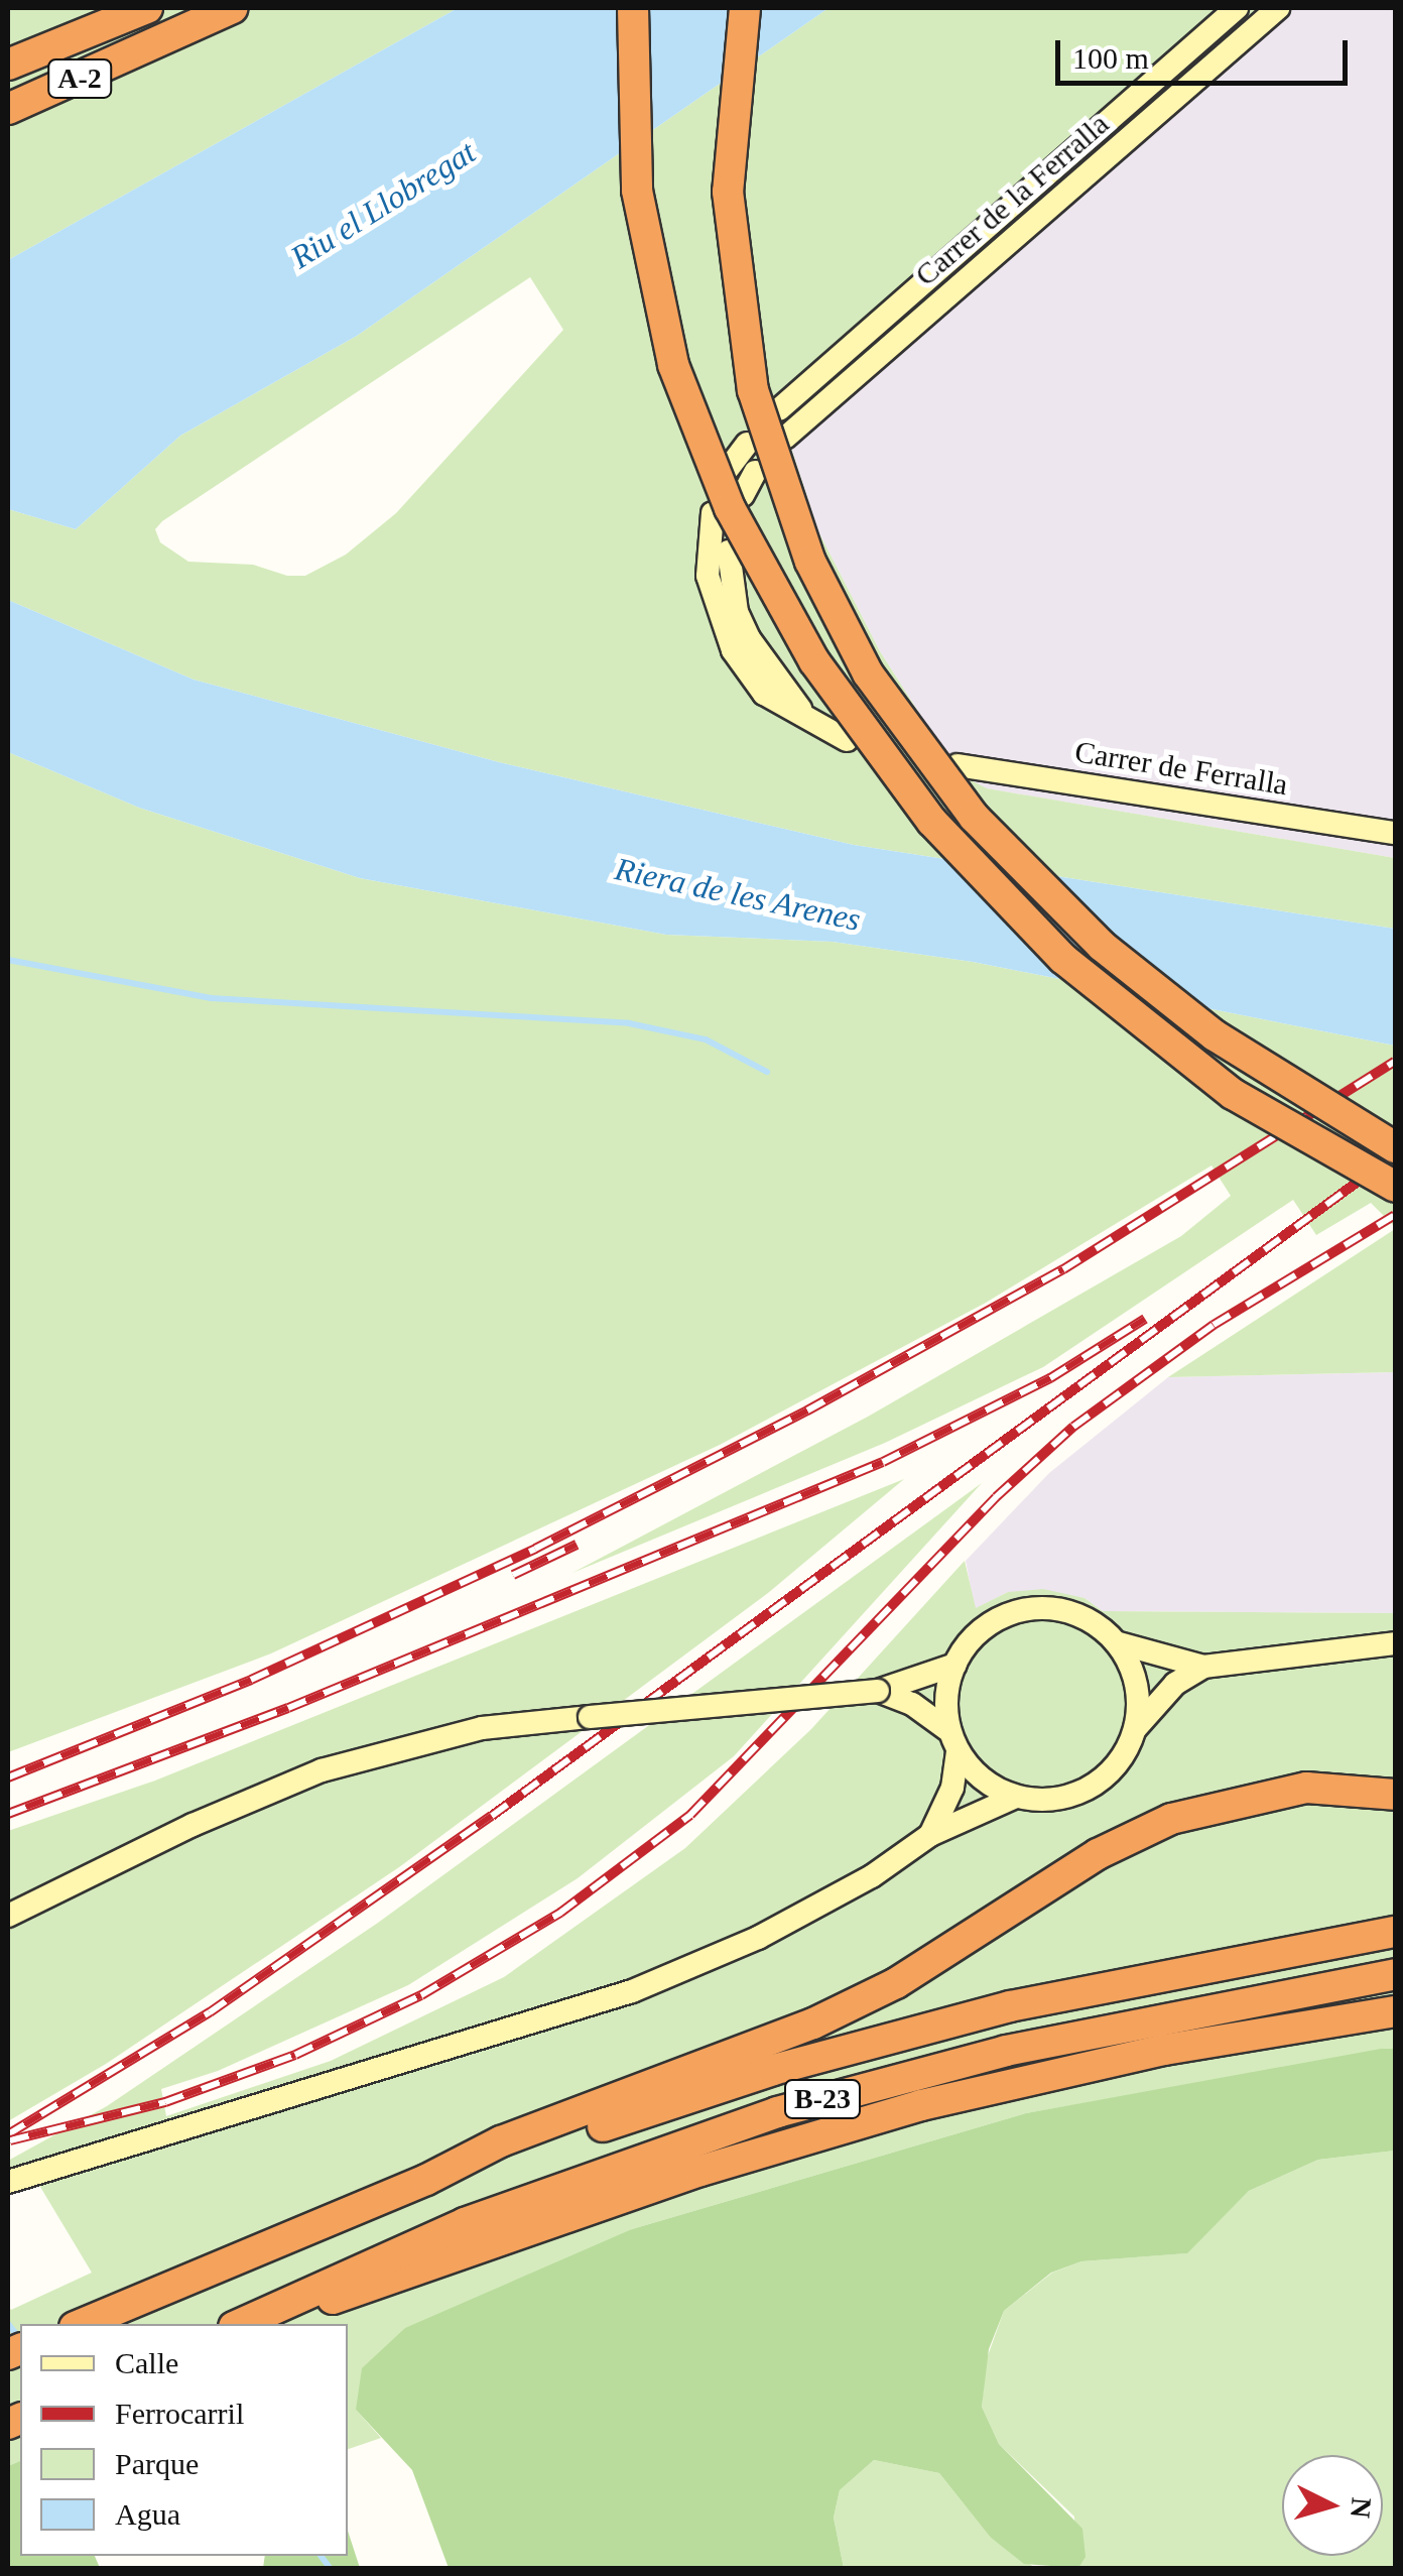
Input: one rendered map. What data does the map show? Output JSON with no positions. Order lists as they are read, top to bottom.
{
  "streets": {
    "highway": ["A-2", "B-23"],
    "street": ["Carrer de la Ferralla", "Carrer de Ferralla"]
  },
  "water": ["Riu el Llobregat", "Riera de les Arenes"],
  "legend": [
    "Calle",
    "Ferrocarril",
    "Parque",
    "Agua"
  ],
  "scale_bar": "100 m",
  "north": "right"
}
